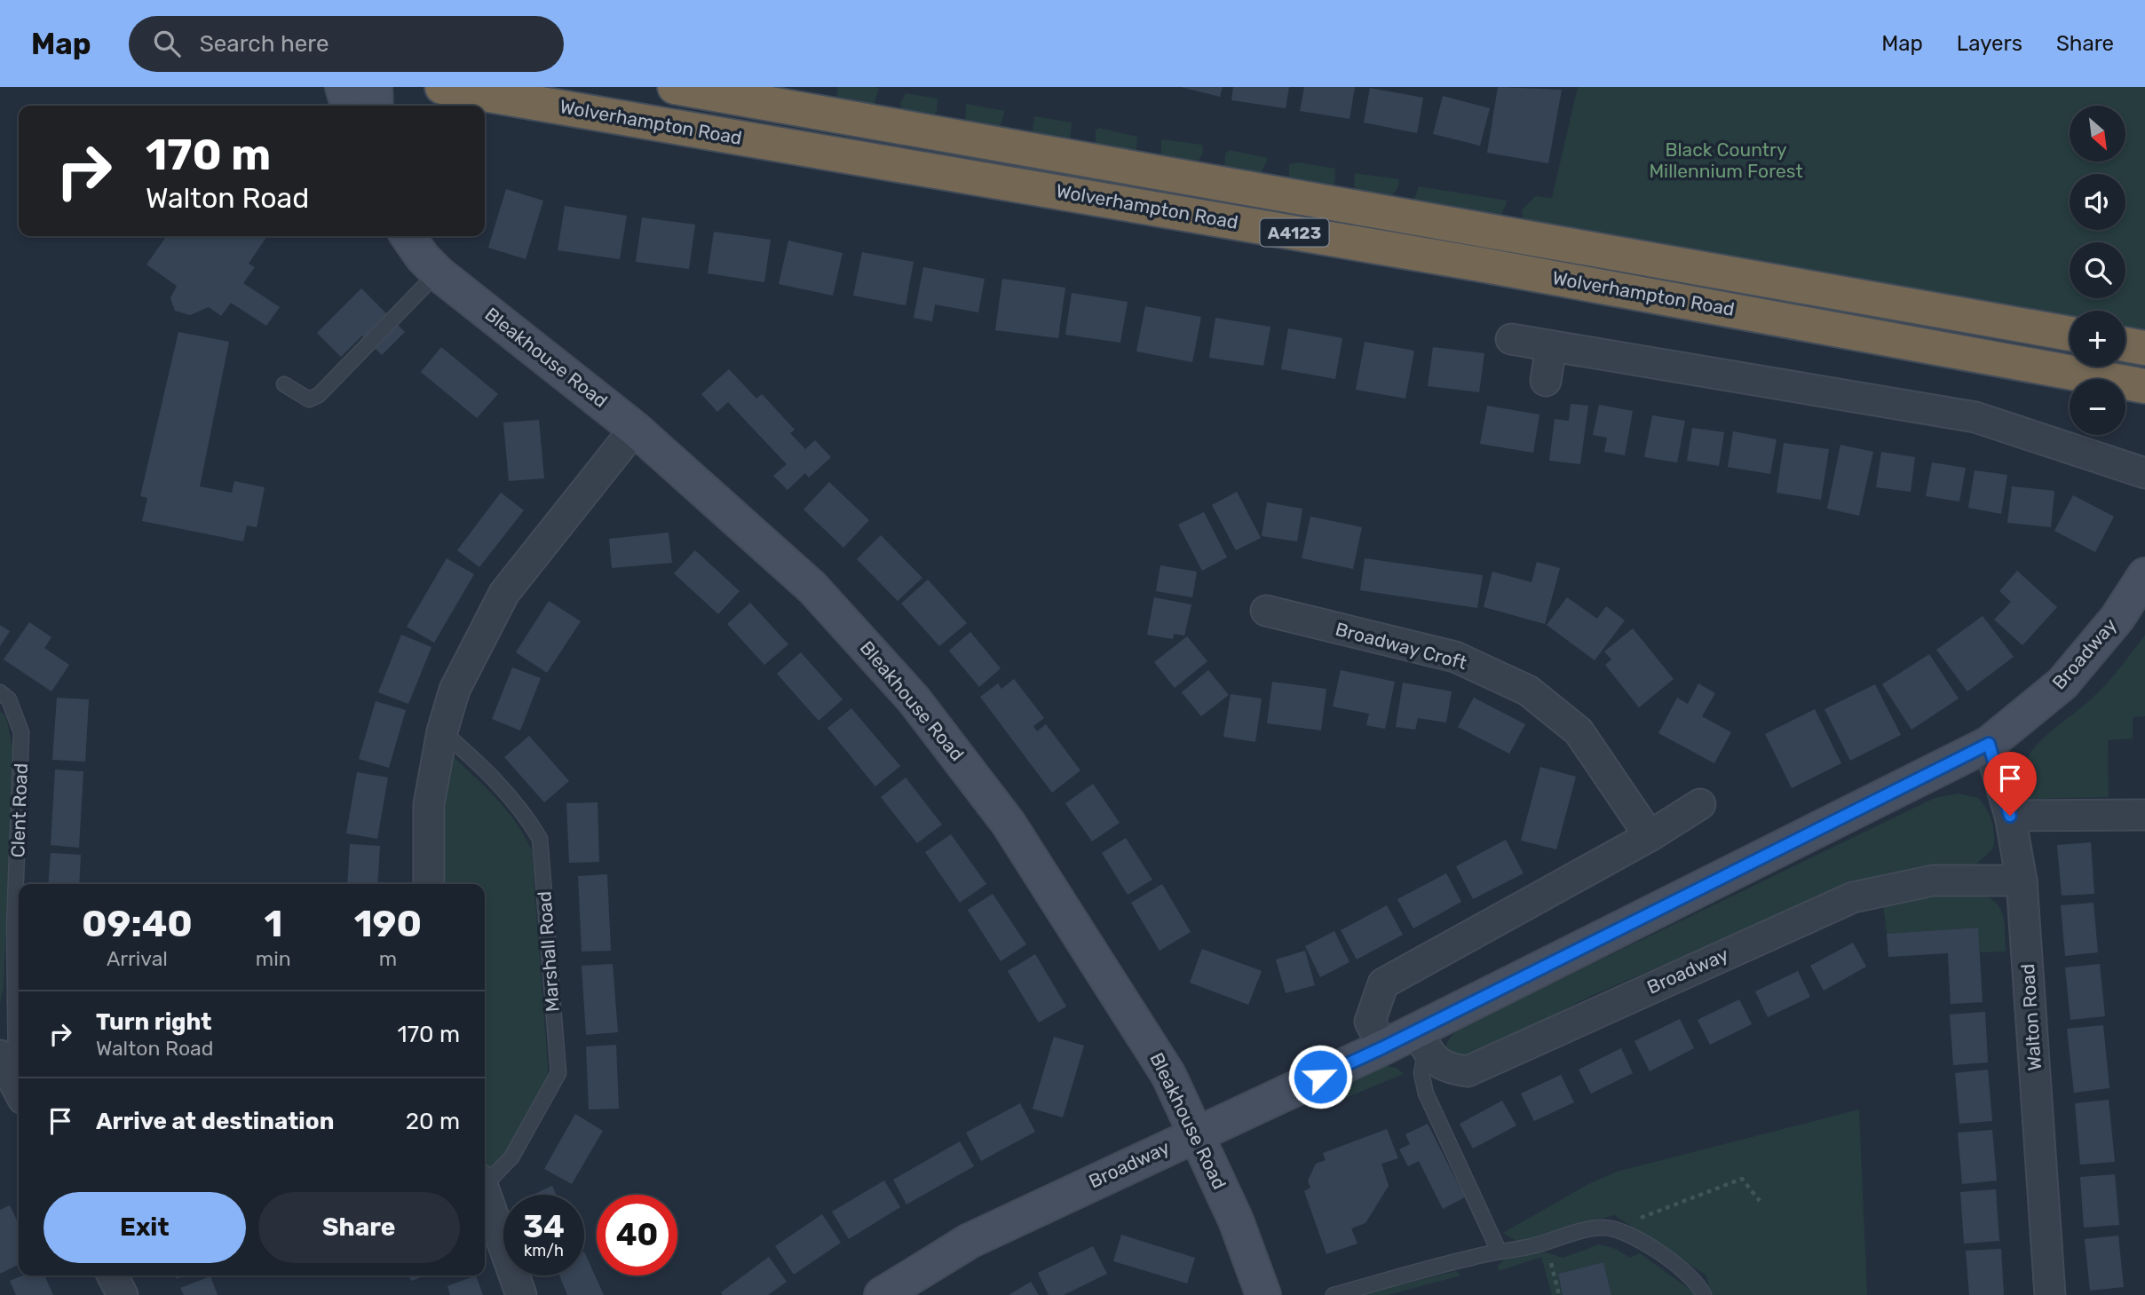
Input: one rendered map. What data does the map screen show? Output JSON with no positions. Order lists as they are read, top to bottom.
{
  "streets": {
    "highway": ["Wolverhampton Road", "A4123"],
    "street": [
      "Bleakhouse Road",
      "Broadway Croft",
      "Broadway",
      "Clent Road",
      "Marshall Road",
      "Walton Road"
    ]
  },
  "crossings": [
    ["Bleakhouse Road", "Broadway"],
    ["Broadway", "Walton Road"]
  ],
  "parks": ["Black Country Millennium Forest"],
  "north": "bottom right",
  "page": {
    "header": "Map",
    "search": "Search here",
    "nav": ["Map", "Layers", "Share"],
    "map_buttons": ["+", "−"],
    "turn": ["170 m", "Walton Road"],
    "eta": [
      "09:40",
      "Arrival",
      "1",
      "min",
      "190",
      "m"
    ],
    "list": [
      {
        "name": "Turn right",
        "note": "Walton Road",
        "value": "170 m"
      },
      {
        "name": "Arrive at destination",
        "value": "20 m"
      }
    ],
    "buttons": ["Exit", "Share"],
    "speed": "34 km/h",
    "limit": "40"
  }
}
